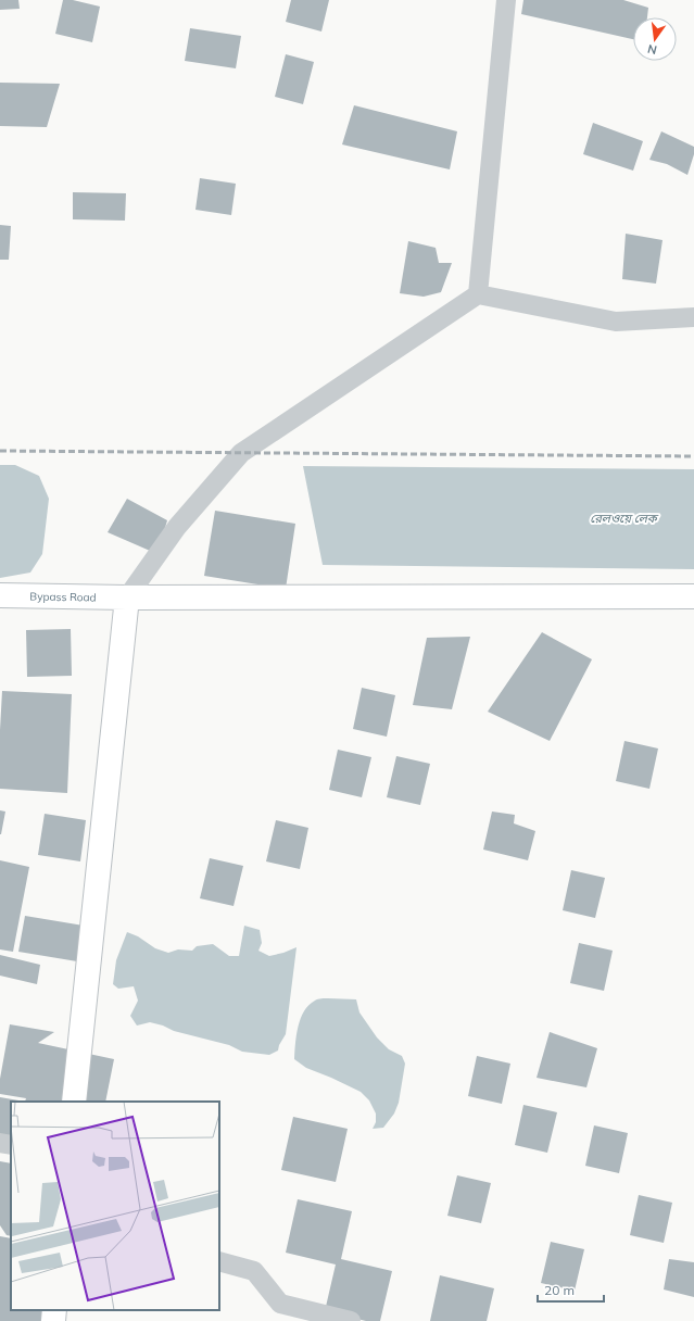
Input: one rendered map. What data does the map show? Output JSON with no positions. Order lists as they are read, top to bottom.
{
  "streets": {
    "street": ["Bypass Road"]
  },
  "water": ["রেলওয়ে লেক"],
  "scale_bar": "20 m",
  "north": "bottom"
}
